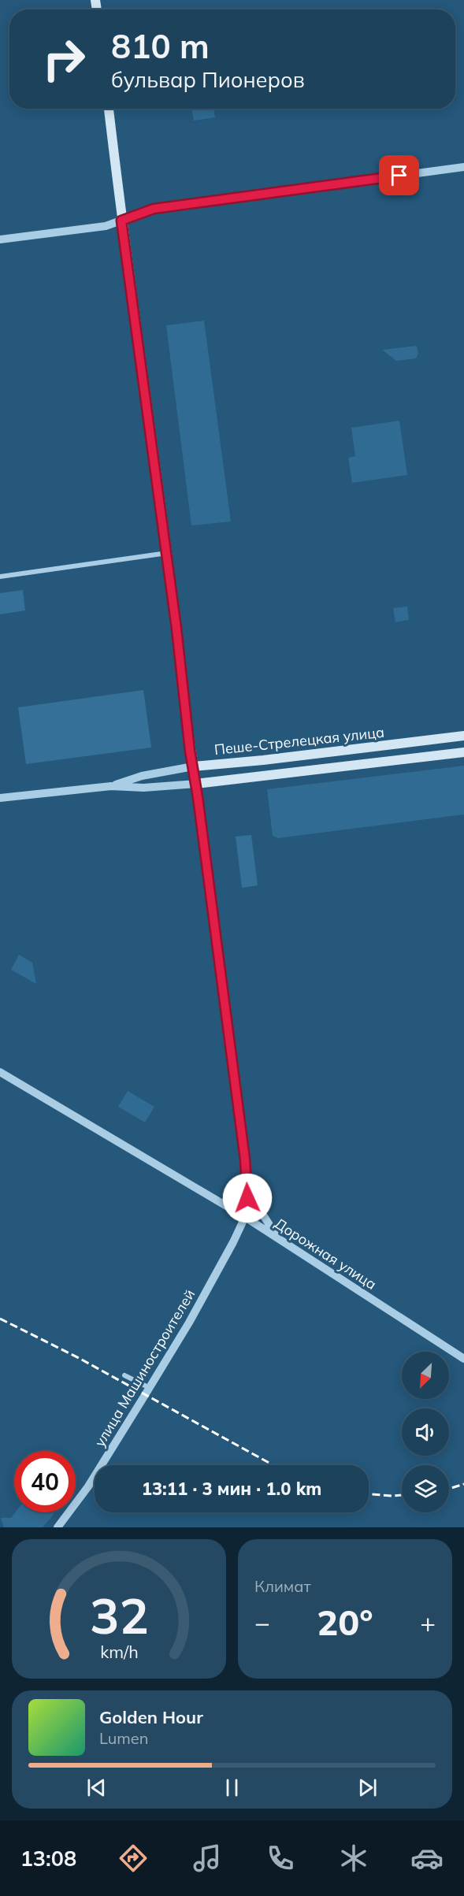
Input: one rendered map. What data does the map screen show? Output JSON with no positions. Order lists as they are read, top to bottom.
{
  "streets": {
    "main road": ["Пеше-Стрелецкая улица"],
    "street": ["Дорожная улица", "улица Машиностроителей"]
  },
  "crossings": [
    ["Дорожная улица", "улица Машиностроителей"]
  ],
  "north": "bottom left",
  "page": {
    "turn": ["810 m", "бульвар Пионеров"],
    "limit": "40",
    "trip": "13:11 · 3 мин · 1.0 km",
    "tile": "Климат",
    "heat": ["−", "20°", "+"],
    "song": ["Golden Hour", "Lumen"],
    "tabs": "13:08",
    "gauge": ["32", "km/h"]
  }
}
